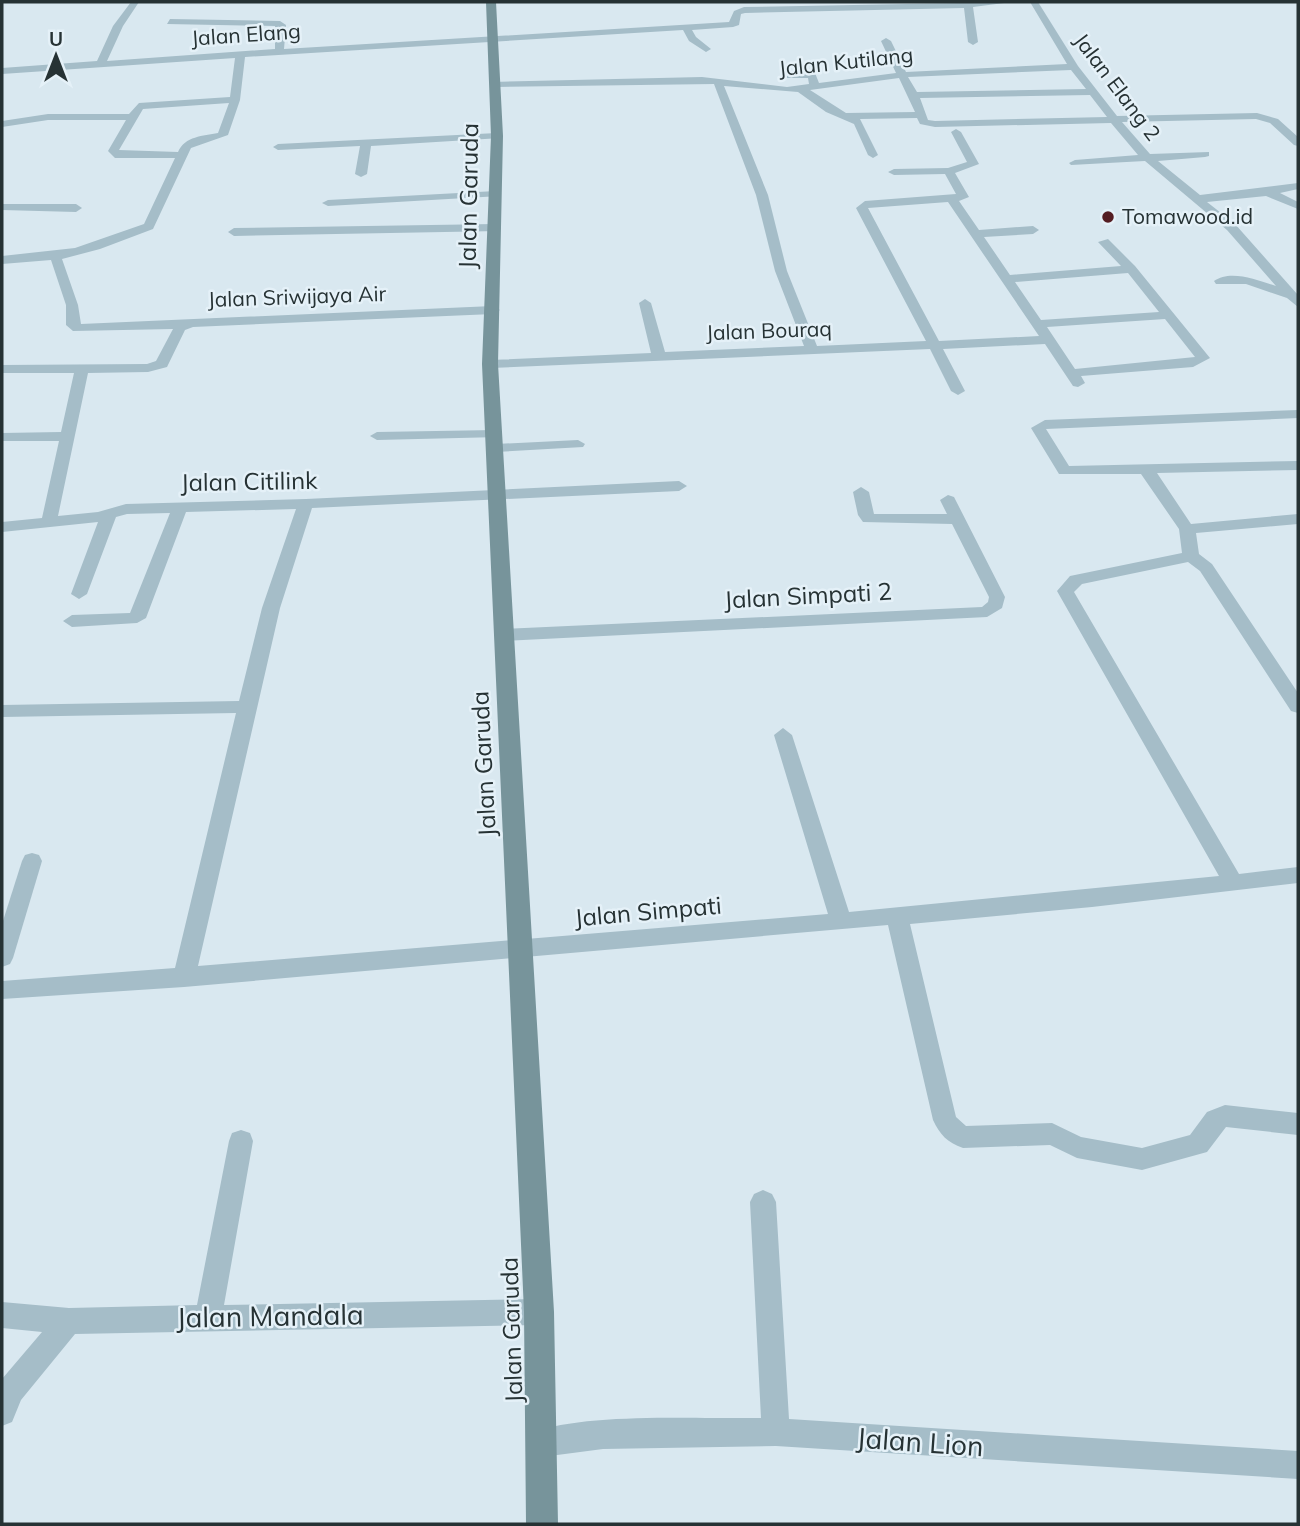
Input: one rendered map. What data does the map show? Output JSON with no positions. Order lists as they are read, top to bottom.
{
  "streets": {
    "street": [
      "Jalan Elang",
      "Jalan Kutilang",
      "Jalan Elang 2",
      "Jalan Garuda",
      "Jalan Sriwijaya Air",
      "Jalan Bouraq",
      "Jalan Citilink",
      "Jalan Simpati 2",
      "Jalan Simpati",
      "Jalan Mandala",
      "Jalan Lion"
    ]
  },
  "crossings": [
    ["Jalan Elang", "Jalan Garuda"],
    ["Jalan Kutilang", "Jalan Elang 2"],
    ["Jalan Kutilang", "Jalan Garuda"],
    ["Jalan Garuda", "Jalan Sriwijaya Air"],
    ["Jalan Garuda", "Jalan Bouraq"],
    ["Jalan Garuda", "Jalan Citilink"],
    ["Jalan Garuda", "Jalan Simpati 2"],
    ["Jalan Garuda", "Jalan Simpati"],
    ["Jalan Garuda", "Jalan Mandala"],
    ["Jalan Garuda", "Jalan Lion"]
  ],
  "places": ["Tomawood.id"],
  "north": "top"
}
